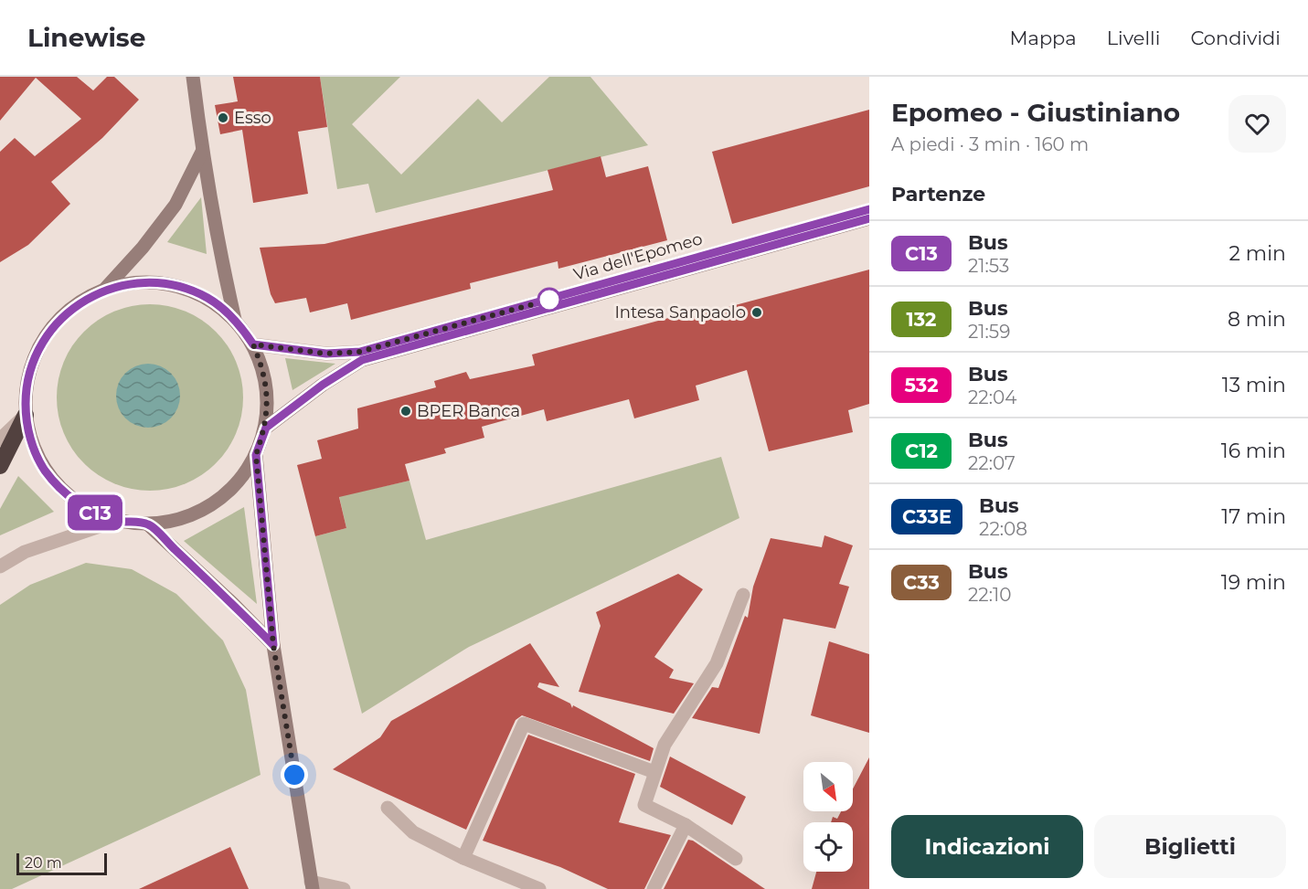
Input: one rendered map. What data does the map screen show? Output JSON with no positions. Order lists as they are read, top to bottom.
{
  "streets": {
    "main road": ["Via dell'Epomeo"]
  },
  "places": ["Esso", "Intesa Sanpaolo", "BPER Banca"],
  "lines": ["bus line C13"],
  "scale_bar": "20 m",
  "north": "bottom right",
  "page": {
    "header": "Linewise",
    "nav": ["Mappa", "Livelli", "Condividi"],
    "on_map": "C13",
    "heading": [
      ["Epomeo - Giustiniano", "A piedi · 3 min · 160 m"],
      "Partenze"
    ],
    "list": [
      {
        "mark": "C13",
        "name": "Bus",
        "note": "21:53",
        "value": "2 min"
      },
      {
        "mark": "132",
        "name": "Bus",
        "note": "21:59",
        "value": "8 min"
      },
      {
        "mark": "532",
        "name": "Bus",
        "note": "22:04",
        "value": "13 min"
      },
      {
        "mark": "C12",
        "name": "Bus",
        "note": "22:07",
        "value": "16 min"
      },
      {
        "mark": "C33E",
        "name": "Bus",
        "note": "22:08",
        "value": "17 min"
      },
      {
        "mark": "C33",
        "name": "Bus",
        "note": "22:10",
        "value": "19 min"
      }
    ],
    "buttons": ["Indicazioni", "Biglietti"],
    "scale": "20 m"
  }
}
